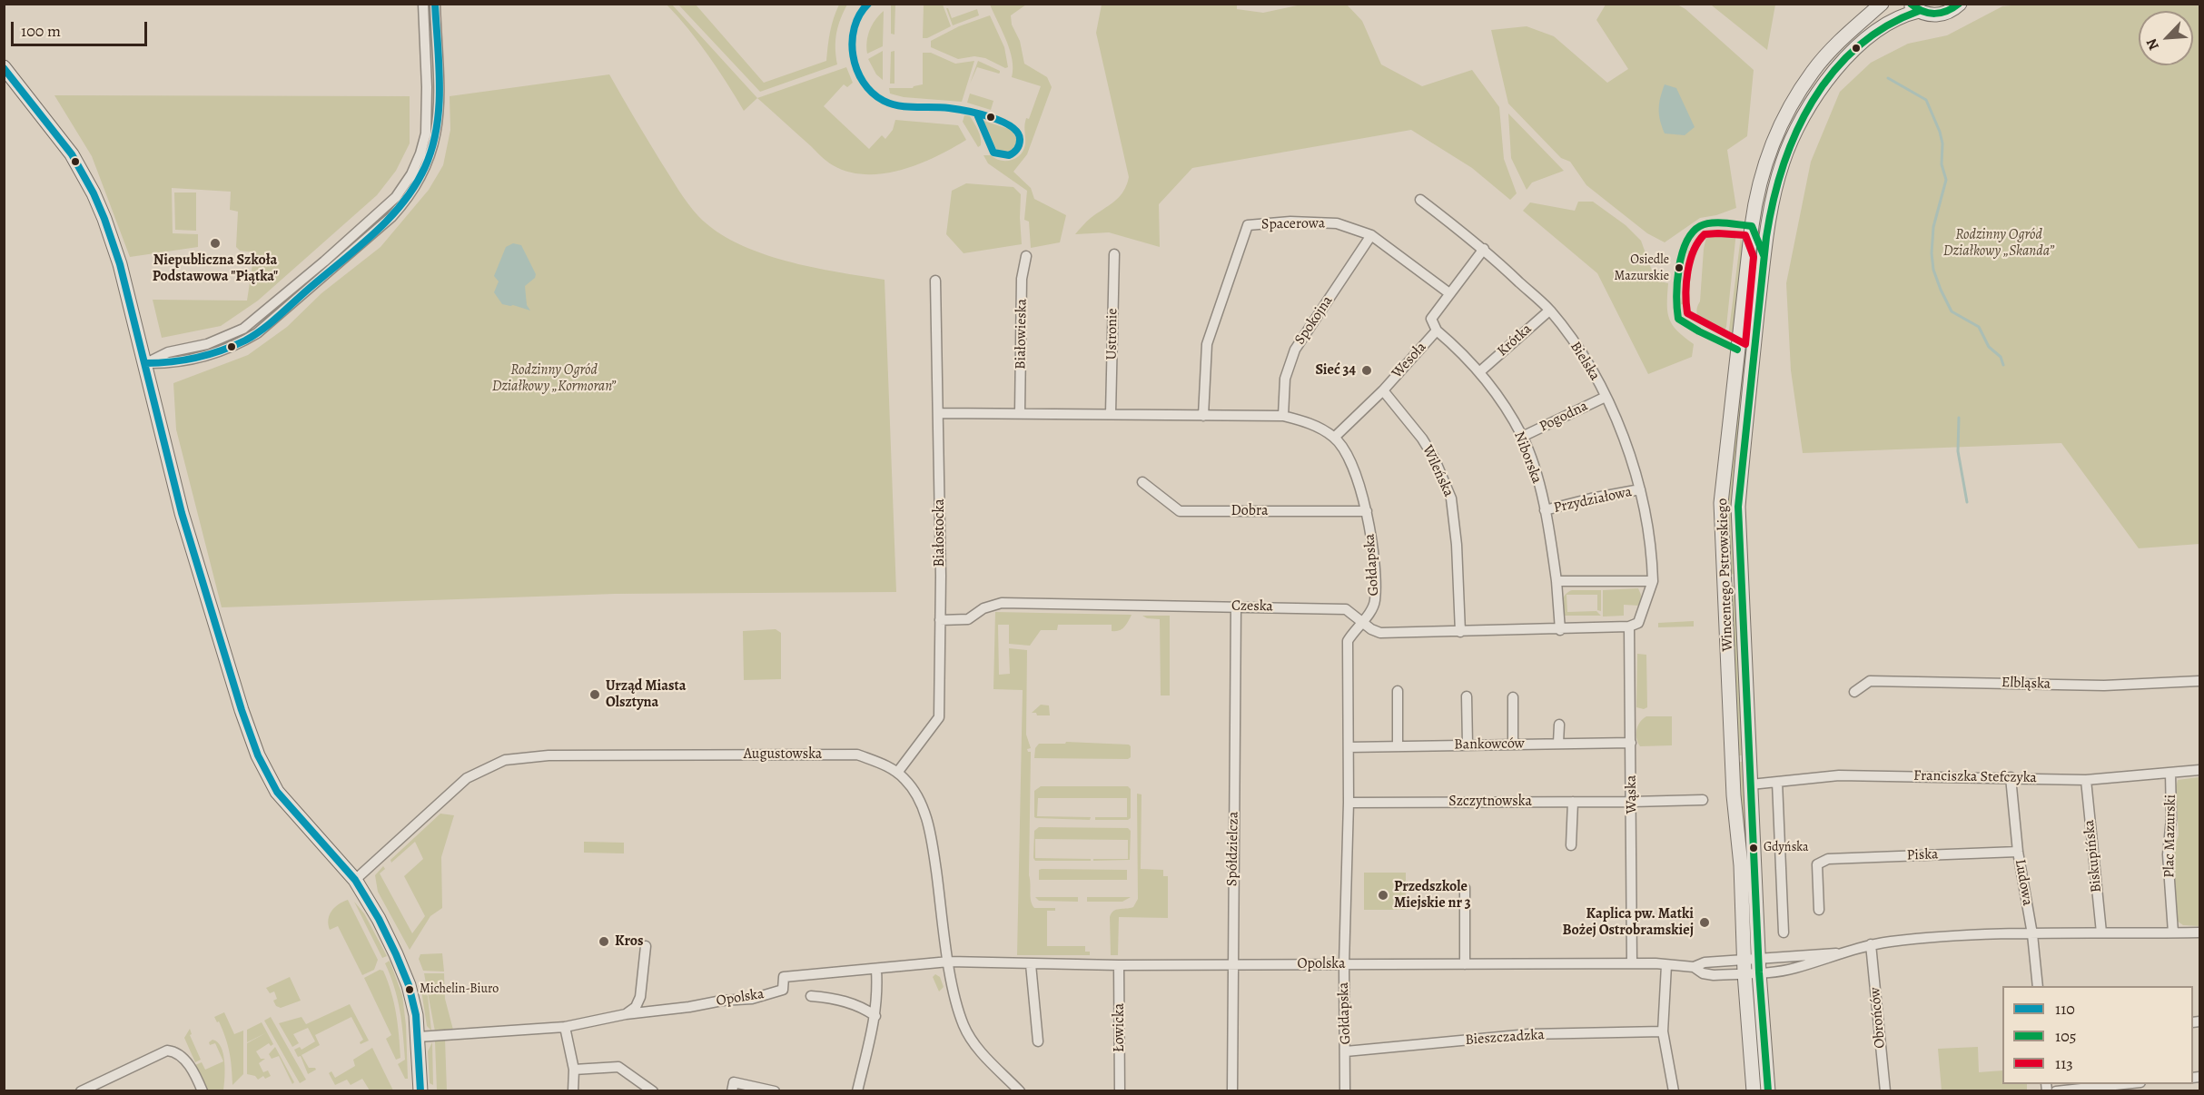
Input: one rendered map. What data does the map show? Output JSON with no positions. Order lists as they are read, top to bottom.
{
  "streets": {
    "main road": ["Wincentego Pstrowskiego"],
    "street": [
      "Spacerowa",
      "Spokojna",
      "Białowieska",
      "Ustronie",
      "Krótka",
      "Wesoła",
      "Bielska",
      "Pogodna",
      "Niborska",
      "Wileńska",
      "Przydziałowa",
      "Dobra",
      "Białostocka",
      "Gołdapska",
      "Czeska",
      "Elbląska",
      "Bankowców",
      "Augustowska",
      "Franciszka Stefczyka",
      "Wąska",
      "Szczytnowska",
      "Plac Mazurski",
      "Spółdzielcza",
      "Piska",
      "Biskupińska",
      "Ludowa",
      "Opolska",
      "Obrońców",
      "Łowicka",
      "Bieszczadzka"
    ]
  },
  "crossings": [
    ["Spacerowa", "Spokojna"],
    ["Spacerowa", "Wesoła"],
    ["Spacerowa", "Gołdapska"],
    ["Spokojna", "Gołdapska"],
    ["Białowieska", "Gołdapska"],
    ["Ustronie", "Gołdapska"],
    ["Krótka", "Bielska"],
    ["Krótka", "Niborska"],
    ["Wesoła", "Bielska"],
    ["Wesoła", "Niborska"],
    ["Wesoła", "Wileńska"],
    ["Wesoła", "Gołdapska"],
    ["Bielska", "Pogodna"],
    ["Bielska", "Przydziałowa"],
    ["Pogodna", "Niborska"],
    ["Niborska", "Przydziałowa"],
    ["Niborska", "Czeska"],
    ["Wileńska", "Czeska"],
    ["Dobra", "Gołdapska"],
    ["Białostocka", "Gołdapska"],
    ["Białostocka", "Czeska"],
    ["Białostocka", "Augustowska"],
    ["Gołdapska", "Czeska"],
    ["Gołdapska", "Bankowców"],
    ["Gołdapska", "Szczytnowska"],
    ["Gołdapska", "Opolska"],
    ["Gołdapska", "Bieszczadzka"],
    ["Wincentego Pstrowskiego", "Franciszka Stefczyka"],
    ["Wincentego Pstrowskiego", "Opolska"],
    ["Czeska", "Wąska"],
    ["Czeska", "Spółdzielcza"],
    ["Bankowców", "Wąska"],
    ["Augustowska", "Opolska"],
    ["Franciszka Stefczyka", "Plac Mazurski"],
    ["Franciszka Stefczyka", "Biskupińska"],
    ["Franciszka Stefczyka", "Ludowa"],
    ["Wąska", "Szczytnowska"],
    ["Wąska", "Opolska"],
    ["Spółdzielcza", "Opolska"],
    ["Piska", "Ludowa"],
    ["Opolska", "Łowicka"]
  ],
  "parks": ["Rodzinny Ogród Działkowy „Skanda”", "Rodzinny Ogród Działkowy „Kormoran”"],
  "places": [
    "Niepubliczna Szkoła Podstawowa \"Piątka\"",
    "Osiedle Mazurskie",
    "Sieć 34",
    "Urząd Miasta Olsztyna",
    "Gdyńska",
    "Przedszkole Miejskie nr 3",
    "Kaplica pw. Matki Bożej Ostrobramskiej",
    "Kros",
    "Michelin-Biuro"
  ],
  "lines": ["transit line 110", "transit line 105", "transit line 113"],
  "legend": ["110", "105", "113"],
  "scale_bar": "100 m",
  "north": "bottom left"
}
